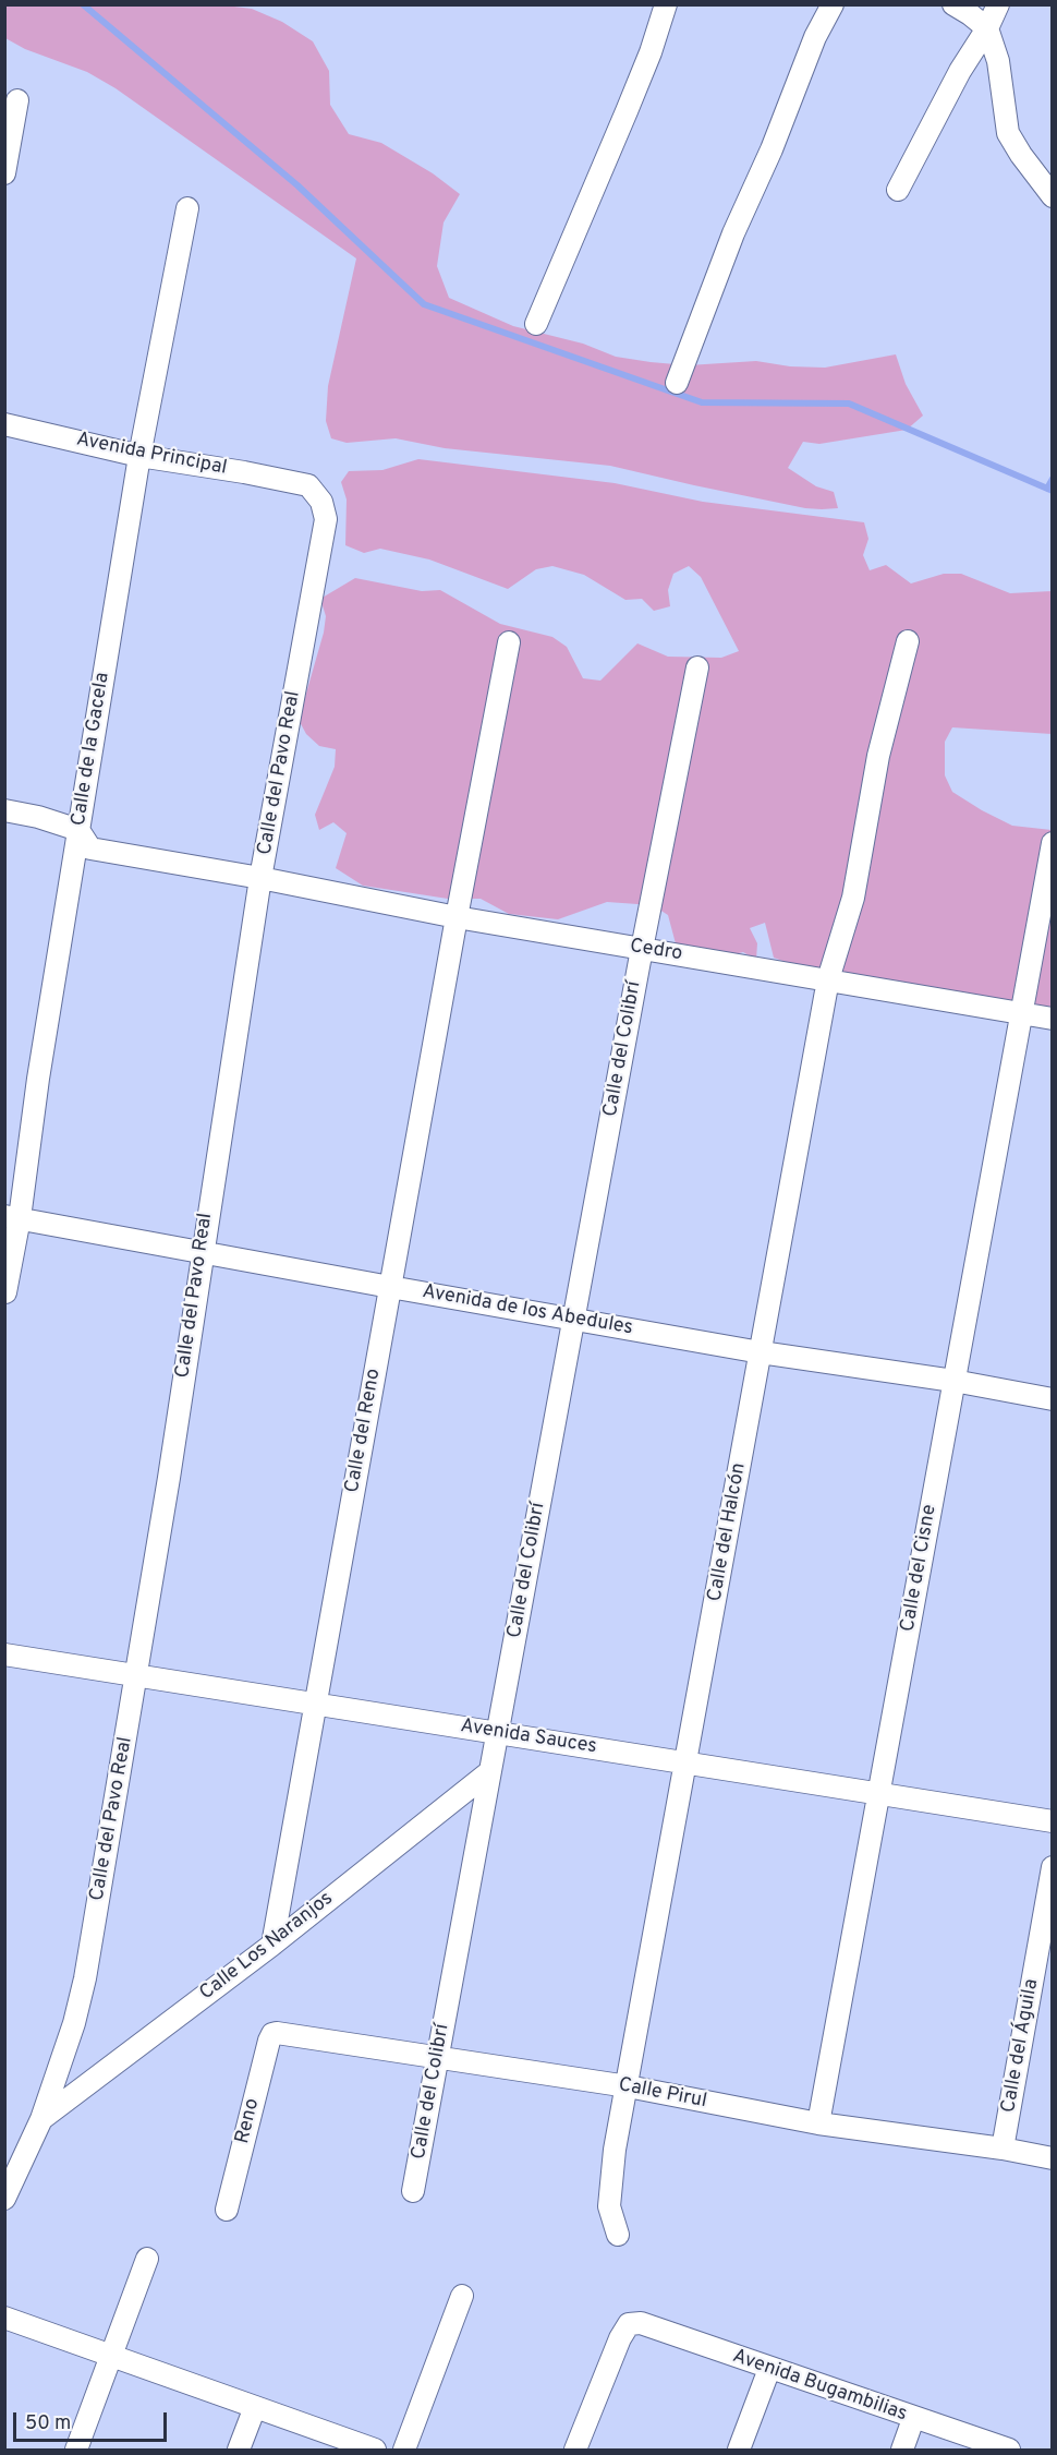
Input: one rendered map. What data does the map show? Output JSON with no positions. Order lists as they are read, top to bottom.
{
  "streets": {
    "street": [
      "Avenida Principal",
      "Calle de la Gacela",
      "Calle del Pavo Real",
      "Cedro",
      "Calle del Colibrí",
      "Avenida de los Abedules",
      "Calle del Reno",
      "Calle del Halcón",
      "Calle del Cisne",
      "Avenida Sauces",
      "Calle Los Naranjos",
      "Calle del Águila",
      "Calle Pirul",
      "Reno",
      "Avenida Bugambilias"
    ]
  },
  "crossings": [
    ["Avenida Principal", "Calle de la Gacela"],
    ["Avenida Principal", "Calle del Pavo Real"],
    ["Calle de la Gacela", "Cedro"],
    ["Calle de la Gacela", "Avenida de los Abedules"],
    ["Calle del Pavo Real", "Cedro"],
    ["Calle del Pavo Real", "Avenida de los Abedules"],
    ["Calle del Pavo Real", "Avenida Sauces"],
    ["Calle del Pavo Real", "Calle Los Naranjos"],
    ["Cedro", "Calle del Colibrí"],
    ["Cedro", "Calle del Reno"],
    ["Cedro", "Calle del Halcón"],
    ["Cedro", "Calle del Cisne"],
    ["Calle del Colibrí", "Avenida de los Abedules"],
    ["Calle del Colibrí", "Avenida Sauces"],
    ["Calle del Colibrí", "Calle Los Naranjos"],
    ["Calle del Colibrí", "Calle Pirul"],
    ["Avenida de los Abedules", "Calle del Reno"],
    ["Avenida de los Abedules", "Calle del Halcón"],
    ["Avenida de los Abedules", "Calle del Cisne"],
    ["Calle del Reno", "Avenida Sauces"],
    ["Calle del Reno", "Calle Los Naranjos"],
    ["Calle del Halcón", "Avenida Sauces"],
    ["Calle del Halcón", "Calle Pirul"],
    ["Calle del Cisne", "Avenida Sauces"],
    ["Calle del Cisne", "Calle Pirul"],
    ["Calle del Águila", "Calle Pirul"],
    ["Calle Pirul", "Reno"]
  ],
  "scale_bar": "50 m"
}
